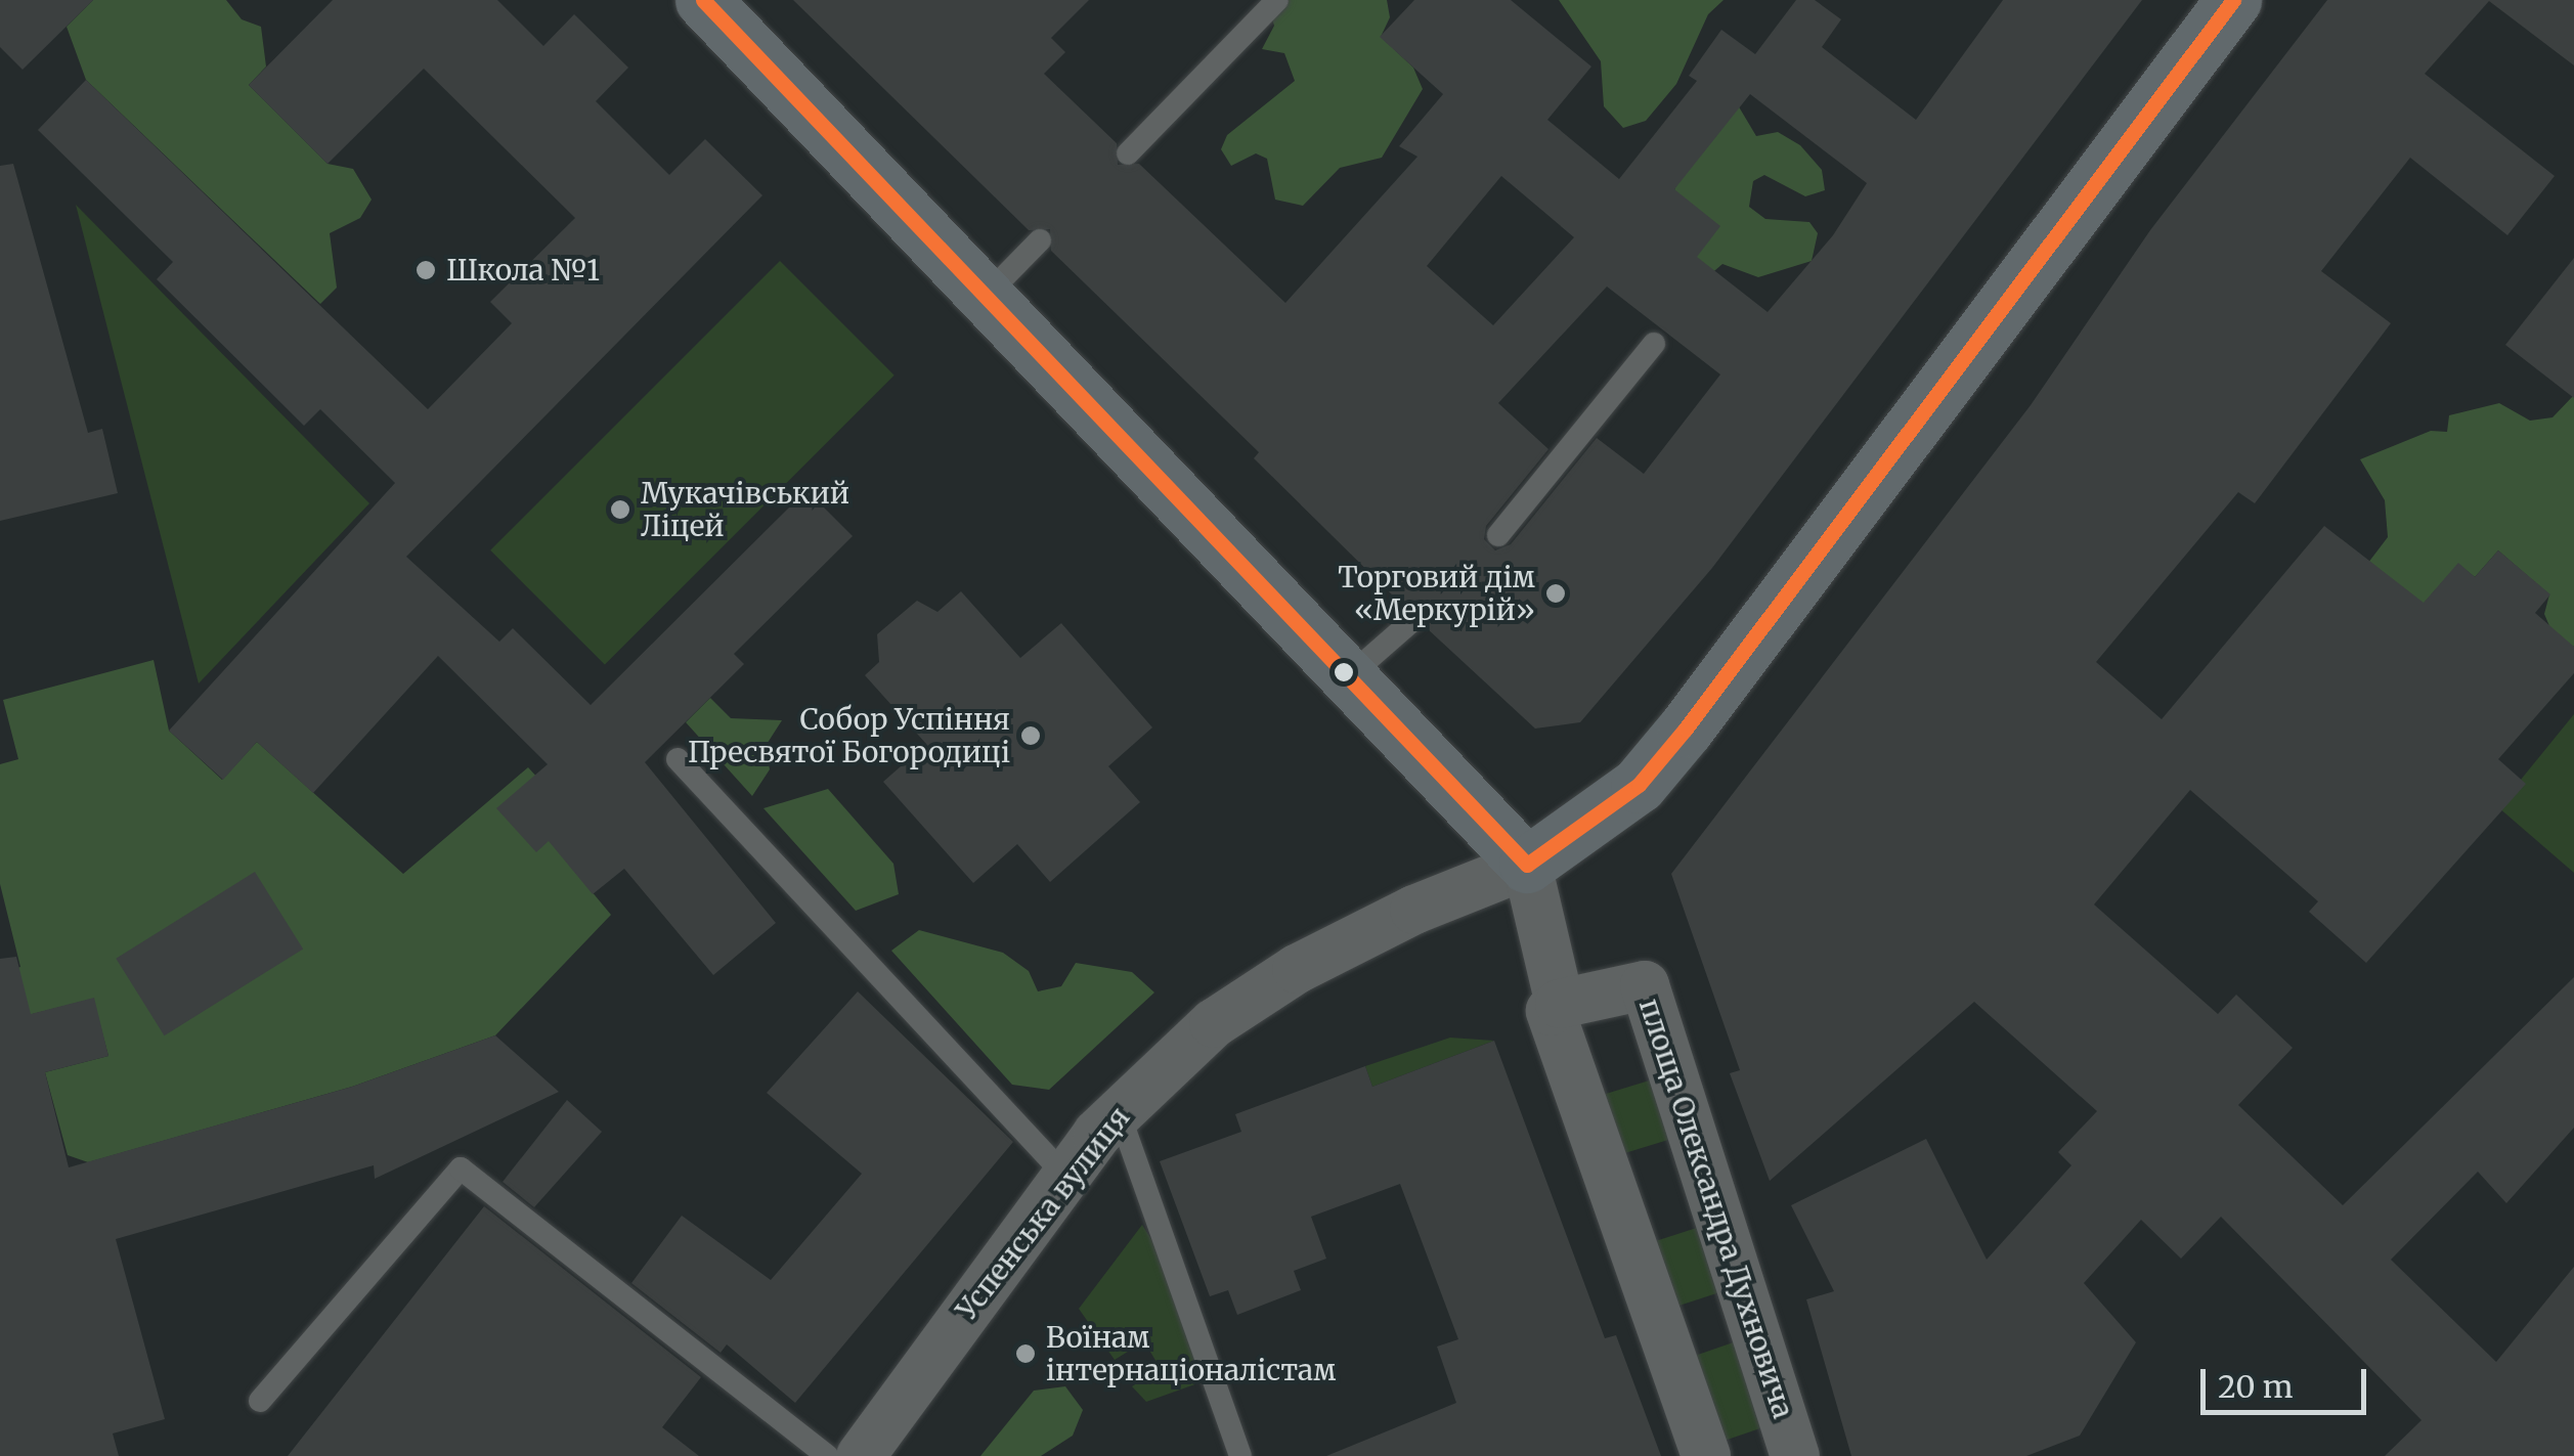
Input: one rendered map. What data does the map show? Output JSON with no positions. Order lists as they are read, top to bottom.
{
  "streets": {
    "street": ["площа Олександра Духновича", "Успенська вулиця"]
  },
  "places": [
    "Школа №1",
    "Мукачівський Ліцей",
    "Торговий дім «Меркурій»",
    "Собор Успіння Пресвятої Богородиці",
    "Воїнам інтернаціоналістам"
  ],
  "scale_bar": "20 m"
}
